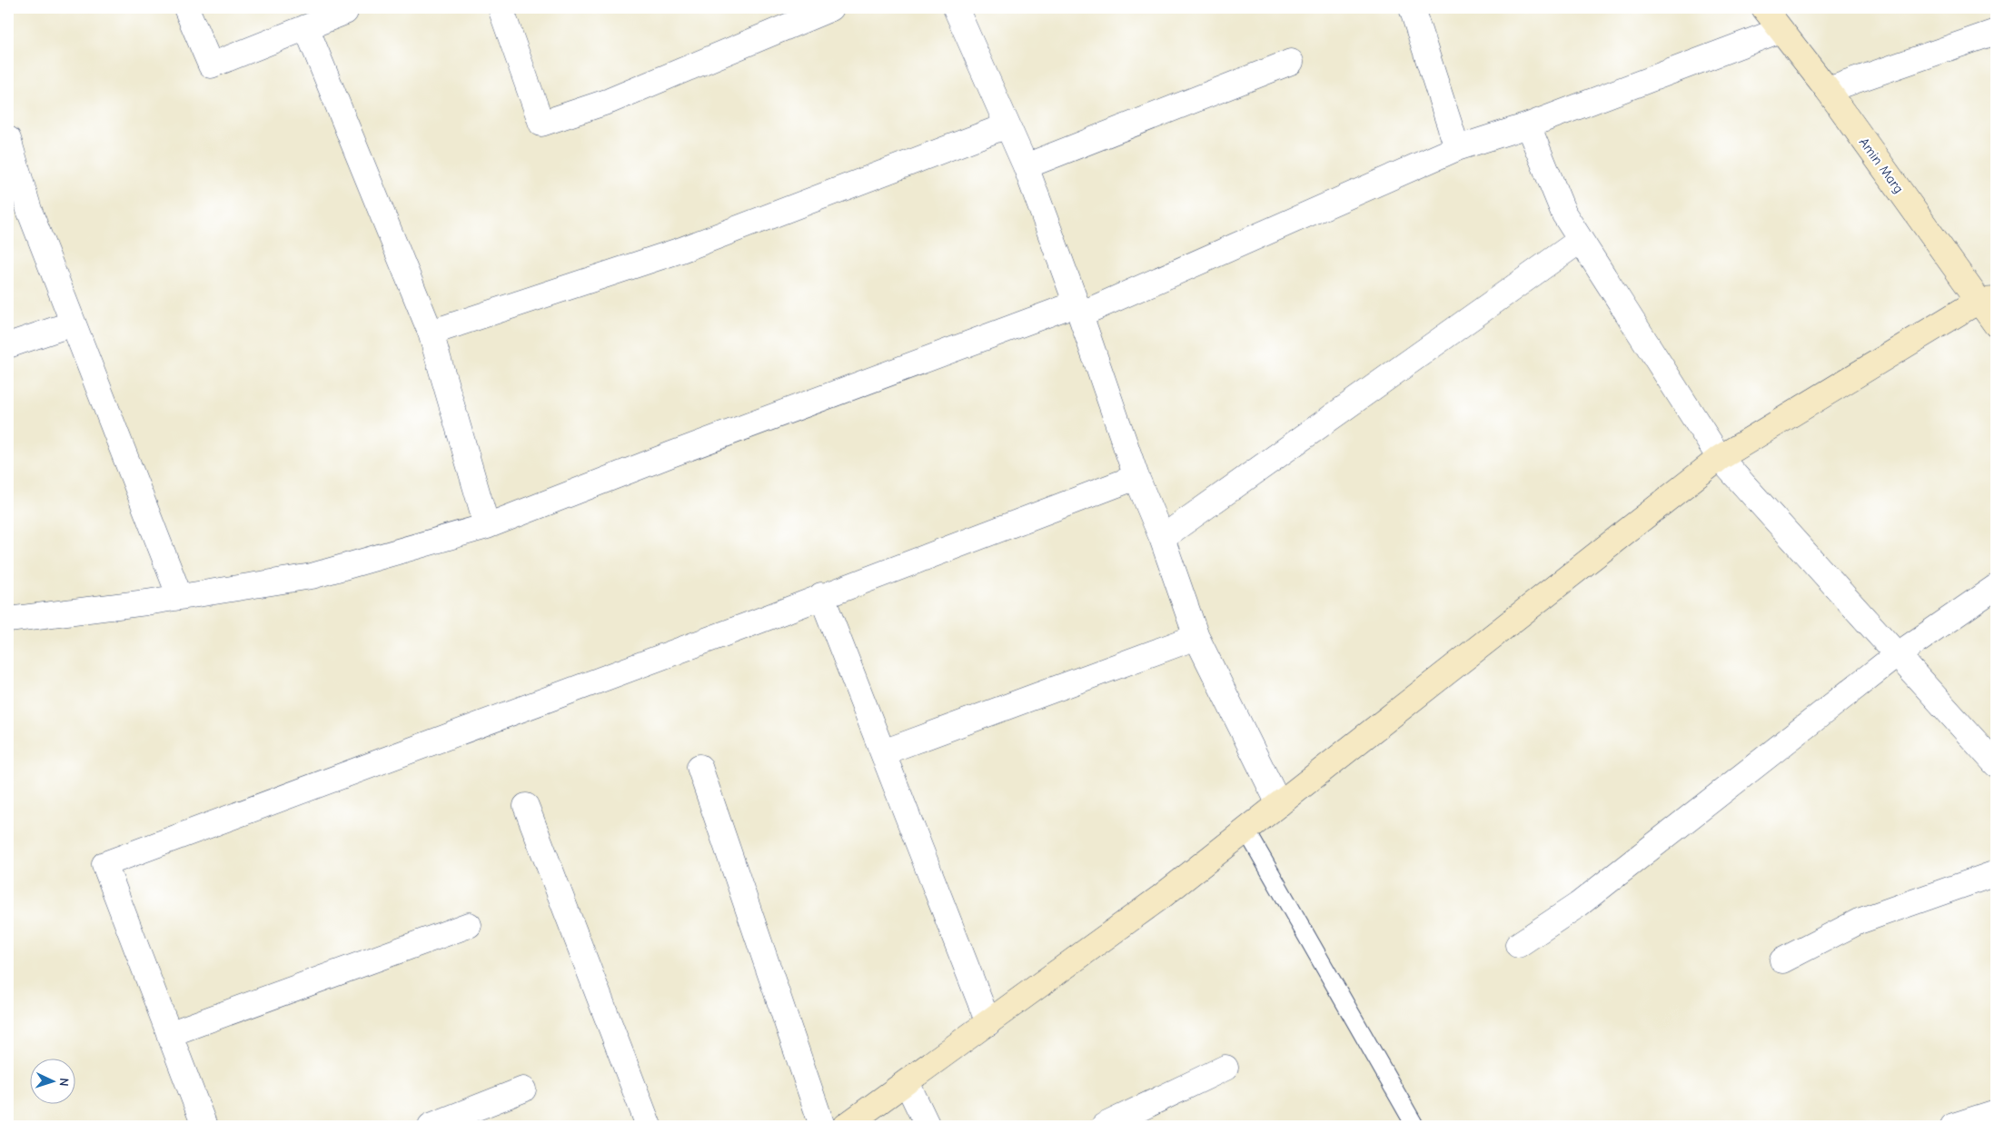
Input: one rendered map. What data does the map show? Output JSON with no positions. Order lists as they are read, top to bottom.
{
  "streets": {
    "main road": ["Amin Marg"]
  },
  "north": "right"
}
